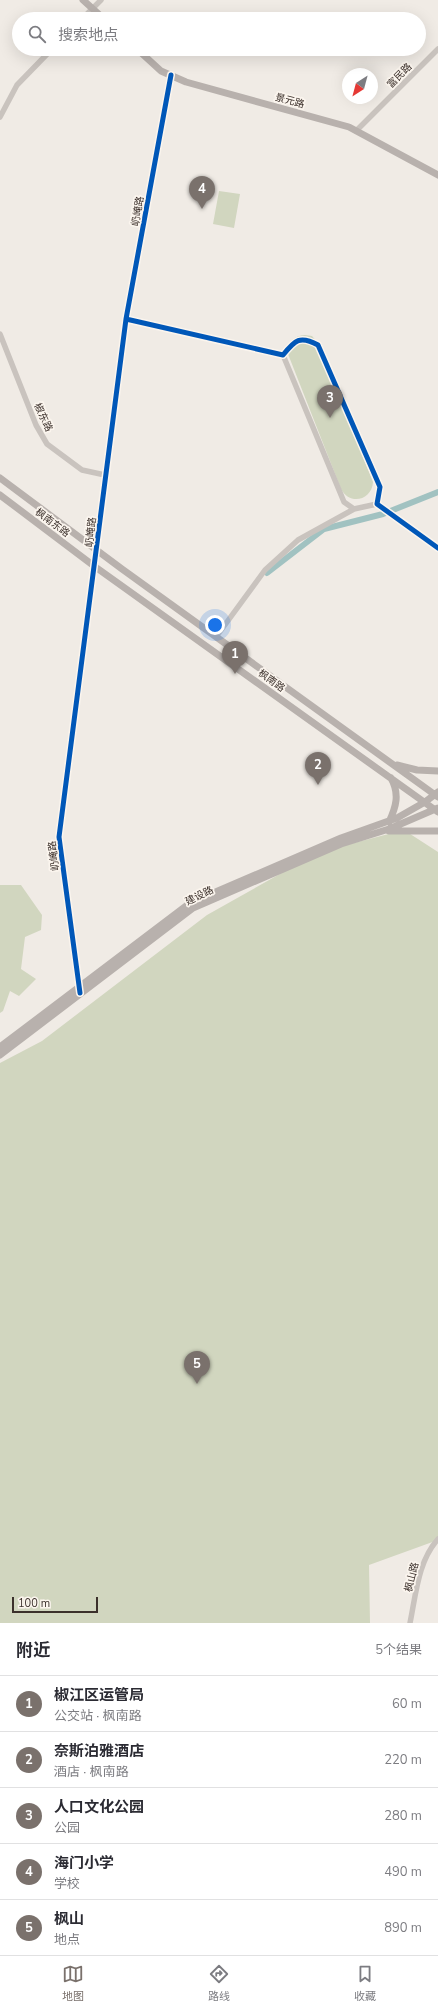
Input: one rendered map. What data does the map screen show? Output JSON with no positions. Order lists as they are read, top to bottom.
{
  "streets": {
    "main road": [
      "景元路",
      "枫南东路",
      "枫南路",
      "建设路"
    ],
    "street": [
      "富民路",
      "屷崦路",
      "椒东路",
      "枫山路"
    ]
  },
  "crossings": [
    ["富民路", "景元路"],
    ["景元路", "屷崦路"],
    ["屷崦路", "椒东路"],
    ["屷崦路", "枫南东路"],
    ["屷崦路", "枫南路"],
    ["屷崦路", "建设路"],
    ["枫南东路", "枫南路"],
    ["枫南路", "建设路"]
  ],
  "scale_bar": "100 m",
  "north": "bottom left",
  "page": {
    "search": "搜索地点",
    "pins": [
      "4",
      "3",
      "1",
      "2",
      "5"
    ],
    "scale": "100 m",
    "heading": ["附近", "5个结果"],
    "list": [
      {
        "mark": "1",
        "name": "椒江区运管局",
        "note": "公交站 · 枫南路",
        "value": "60 m"
      },
      {
        "mark": "2",
        "name": "奈斯泊雅酒店",
        "note": "酒店 · 枫南路",
        "value": "220 m"
      },
      {
        "mark": "3",
        "name": "人口文化公园",
        "note": "公园",
        "value": "280 m"
      },
      {
        "mark": "4",
        "name": "海门小学",
        "note": "学校",
        "value": "490 m"
      },
      {
        "mark": "5",
        "name": "枫山",
        "note": "地点",
        "value": "890 m"
      }
    ],
    "nav": ["地图", "路线", "收藏"]
  }
}
